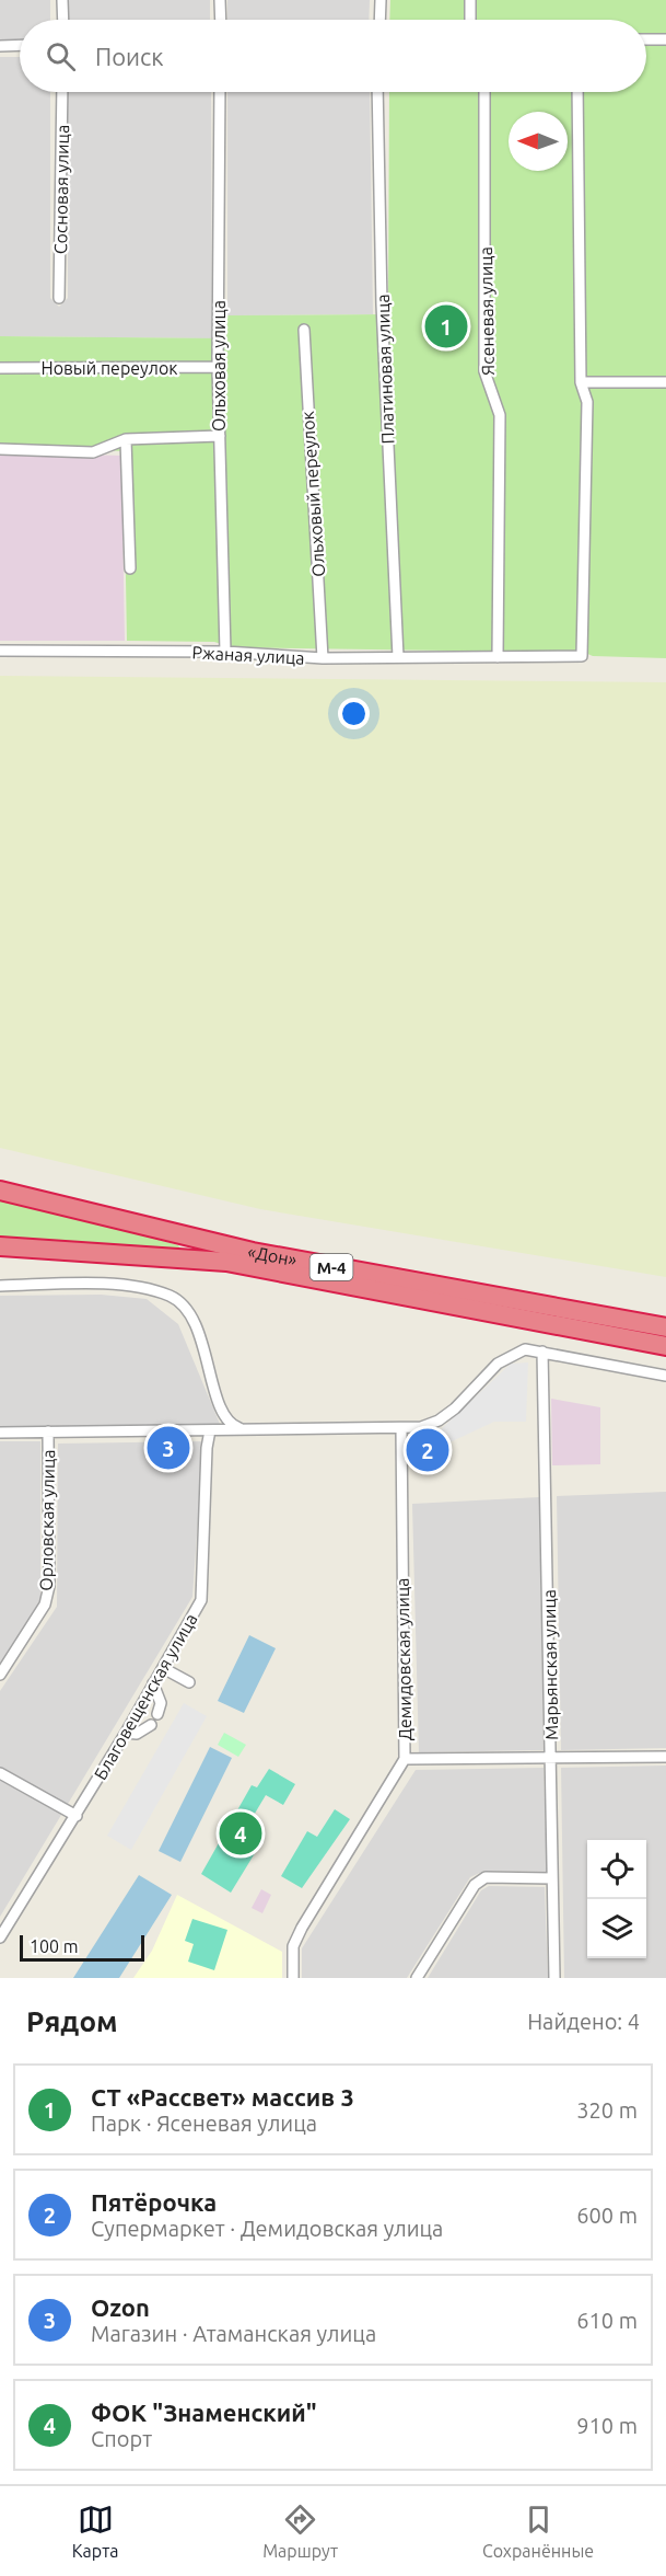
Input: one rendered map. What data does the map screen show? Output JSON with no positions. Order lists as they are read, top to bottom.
{
  "streets": {
    "highway": ["«Дон»", "М-4"],
    "street": [
      "Сосновая улица",
      "Ясеневая улица",
      "Ольховая улица",
      "Новый переулок",
      "Платиновая улица",
      "Ольховый переулок",
      "Ржаная улица",
      "Орловская улица",
      "Демидовская улица",
      "Марьянская улица",
      "Благовещенская улица"
    ]
  },
  "crossings": [
    ["Ясеневая улица", "Ржаная улица"],
    ["Ольховая улица", "Новый переулок"],
    ["Ольховая улица", "Ржаная улица"],
    ["Платиновая улица", "Ржаная улица"],
    ["Ольховый переулок", "Ржаная улица"]
  ],
  "scale_bar": "100 m",
  "north": "left",
  "page": {
    "search": "Поиск",
    "pins": [
      "1",
      "3",
      "2",
      "4"
    ],
    "scale": "100 m",
    "heading": ["Рядом", "Найдено: 4"],
    "list": [
      {
        "mark": "1",
        "name": "СТ «Рассвет» массив 3",
        "note": "Парк · Ясеневая улица",
        "value": "320 m"
      },
      {
        "mark": "2",
        "name": "Пятёрочка",
        "note": "Супермаркет · Демидовская улица",
        "value": "600 m"
      },
      {
        "mark": "3",
        "name": "Ozon",
        "note": "Магазин · Атаманская улица",
        "value": "610 m"
      },
      {
        "mark": "4",
        "name": "ФОК \"Знаменский\"",
        "note": "Спорт",
        "value": "910 m"
      }
    ],
    "nav": ["Карта", "Маршрут", "Сохранённые"]
  }
}
